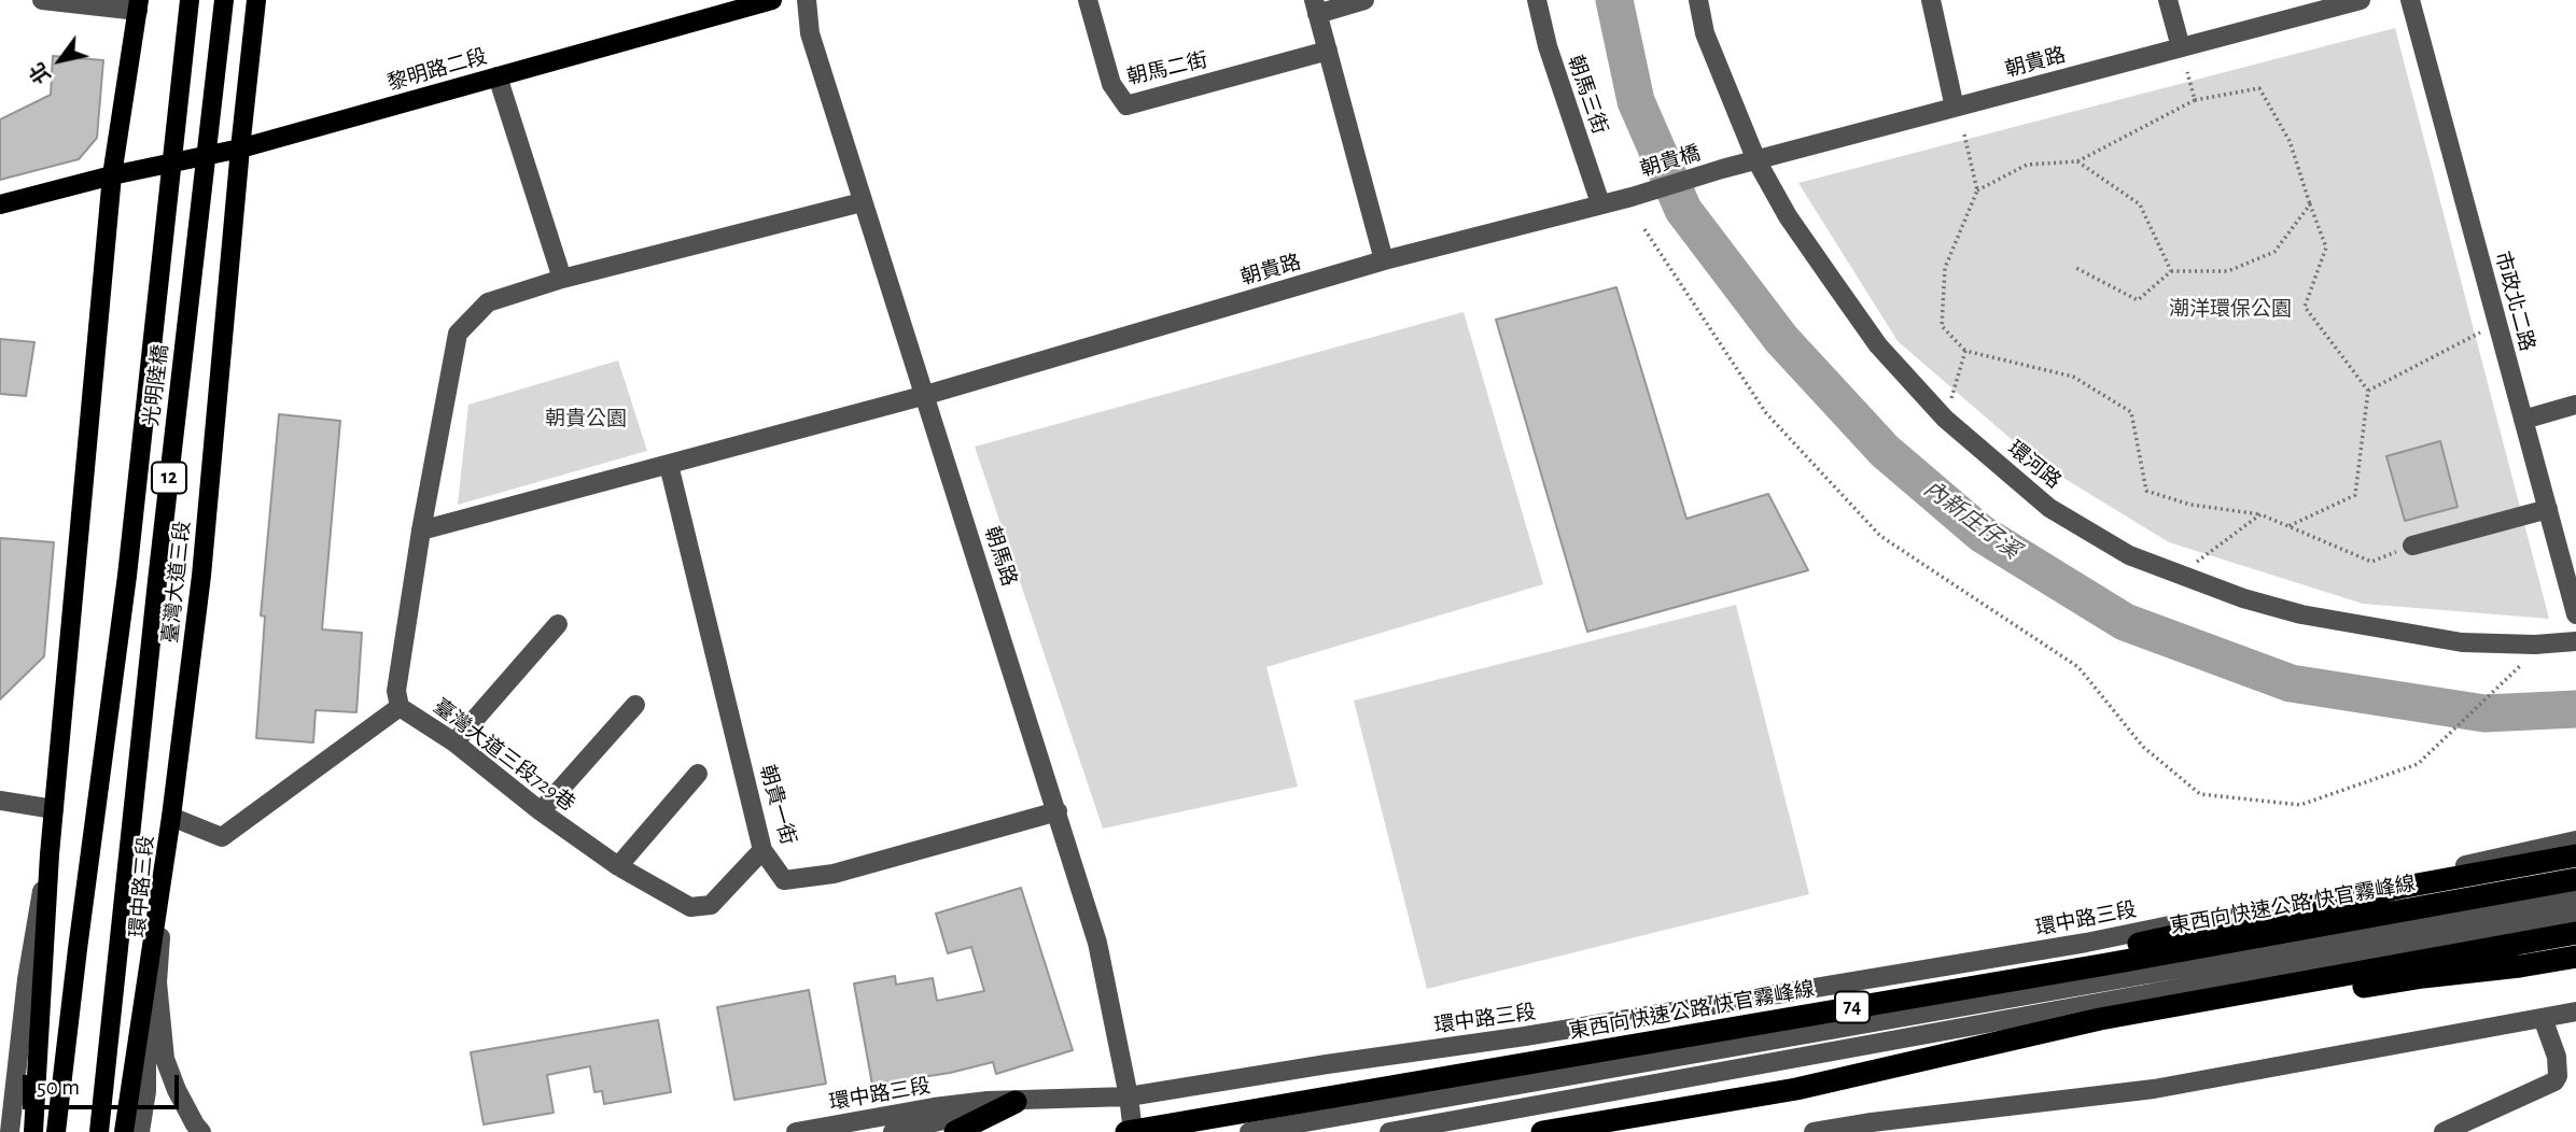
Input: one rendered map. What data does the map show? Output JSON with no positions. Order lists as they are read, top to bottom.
{
  "streets": {
    "highway": ["東西向快速公路 快官霧峰線", "74"],
    "main road": [
      "黎明路二段",
      "光明陸橋",
      "12",
      "臺灣大道三段"
    ],
    "street": [
      "朝貴路",
      "朝馬二街",
      "朝馬三街",
      "朝貴橋",
      "市政北二路",
      "環河路",
      "朝馬路",
      "臺灣大道三段729巷",
      "朝貴一街",
      "環中路三段"
    ]
  },
  "crossings": [
    ["朝貴路", "朝馬三街"],
    ["朝貴路", "朝貴橋"],
    ["朝貴路", "環河路"],
    ["朝貴路", "朝馬路"],
    ["黎明路二段", "臺灣大道三段"],
    ["朝馬路", "朝貴一街"],
    ["朝馬路", "環中路三段"],
    ["臺灣大道三段", "臺灣大道三段729巷"],
    ["臺灣大道三段", "環中路三段"],
    ["臺灣大道三段729巷", "朝貴一街"],
    ["臺灣大道三段729巷", "環中路三段"]
  ],
  "water": ["內新庄仔溪"],
  "parks": ["潮洋環保公園", "朝貴公園"],
  "scale_bar": "50 m",
  "north": "bottom left"
}
